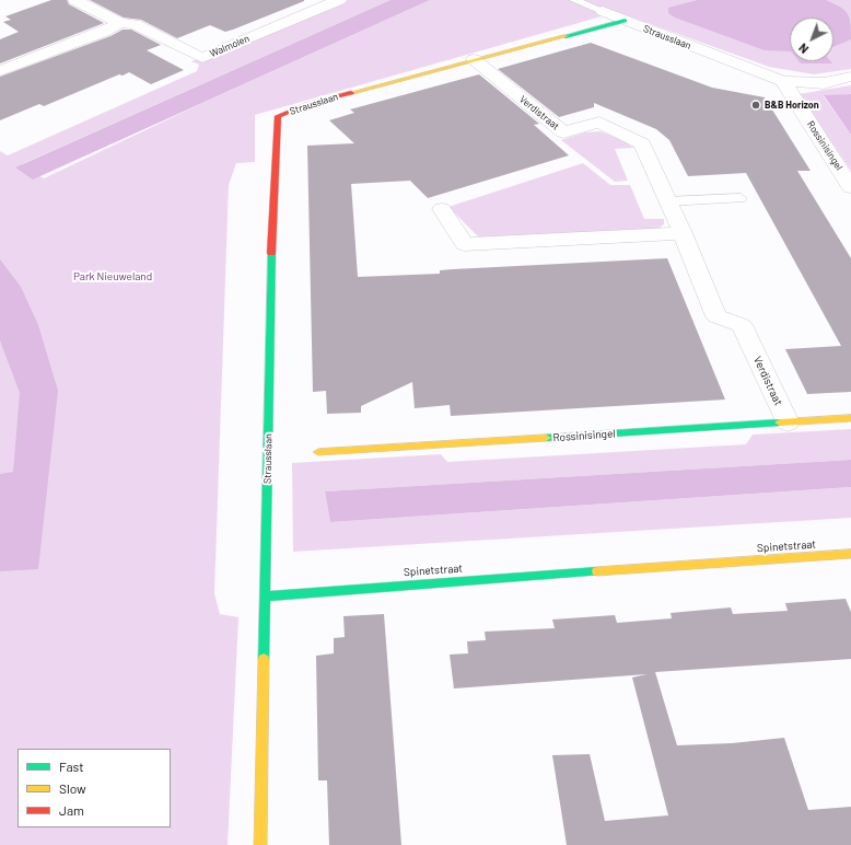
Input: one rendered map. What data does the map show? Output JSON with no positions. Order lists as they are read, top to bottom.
{
  "streets": {
    "street": [
      "Strausslaan",
      "Walmolen",
      "Verdistraat",
      "Rossinisingel",
      "Spinetstraat"
    ]
  },
  "crossings": [
    ["Strausslaan", "Verdistraat"],
    ["Strausslaan", "Rossinisingel"],
    ["Strausslaan", "Spinetstraat"],
    ["Verdistraat", "Rossinisingel"]
  ],
  "parks": ["Park Nieuweland"],
  "places": ["B&B Horizon"],
  "legend": ["Fast", "Slow", "Jam"],
  "north": "bottom left"
}
